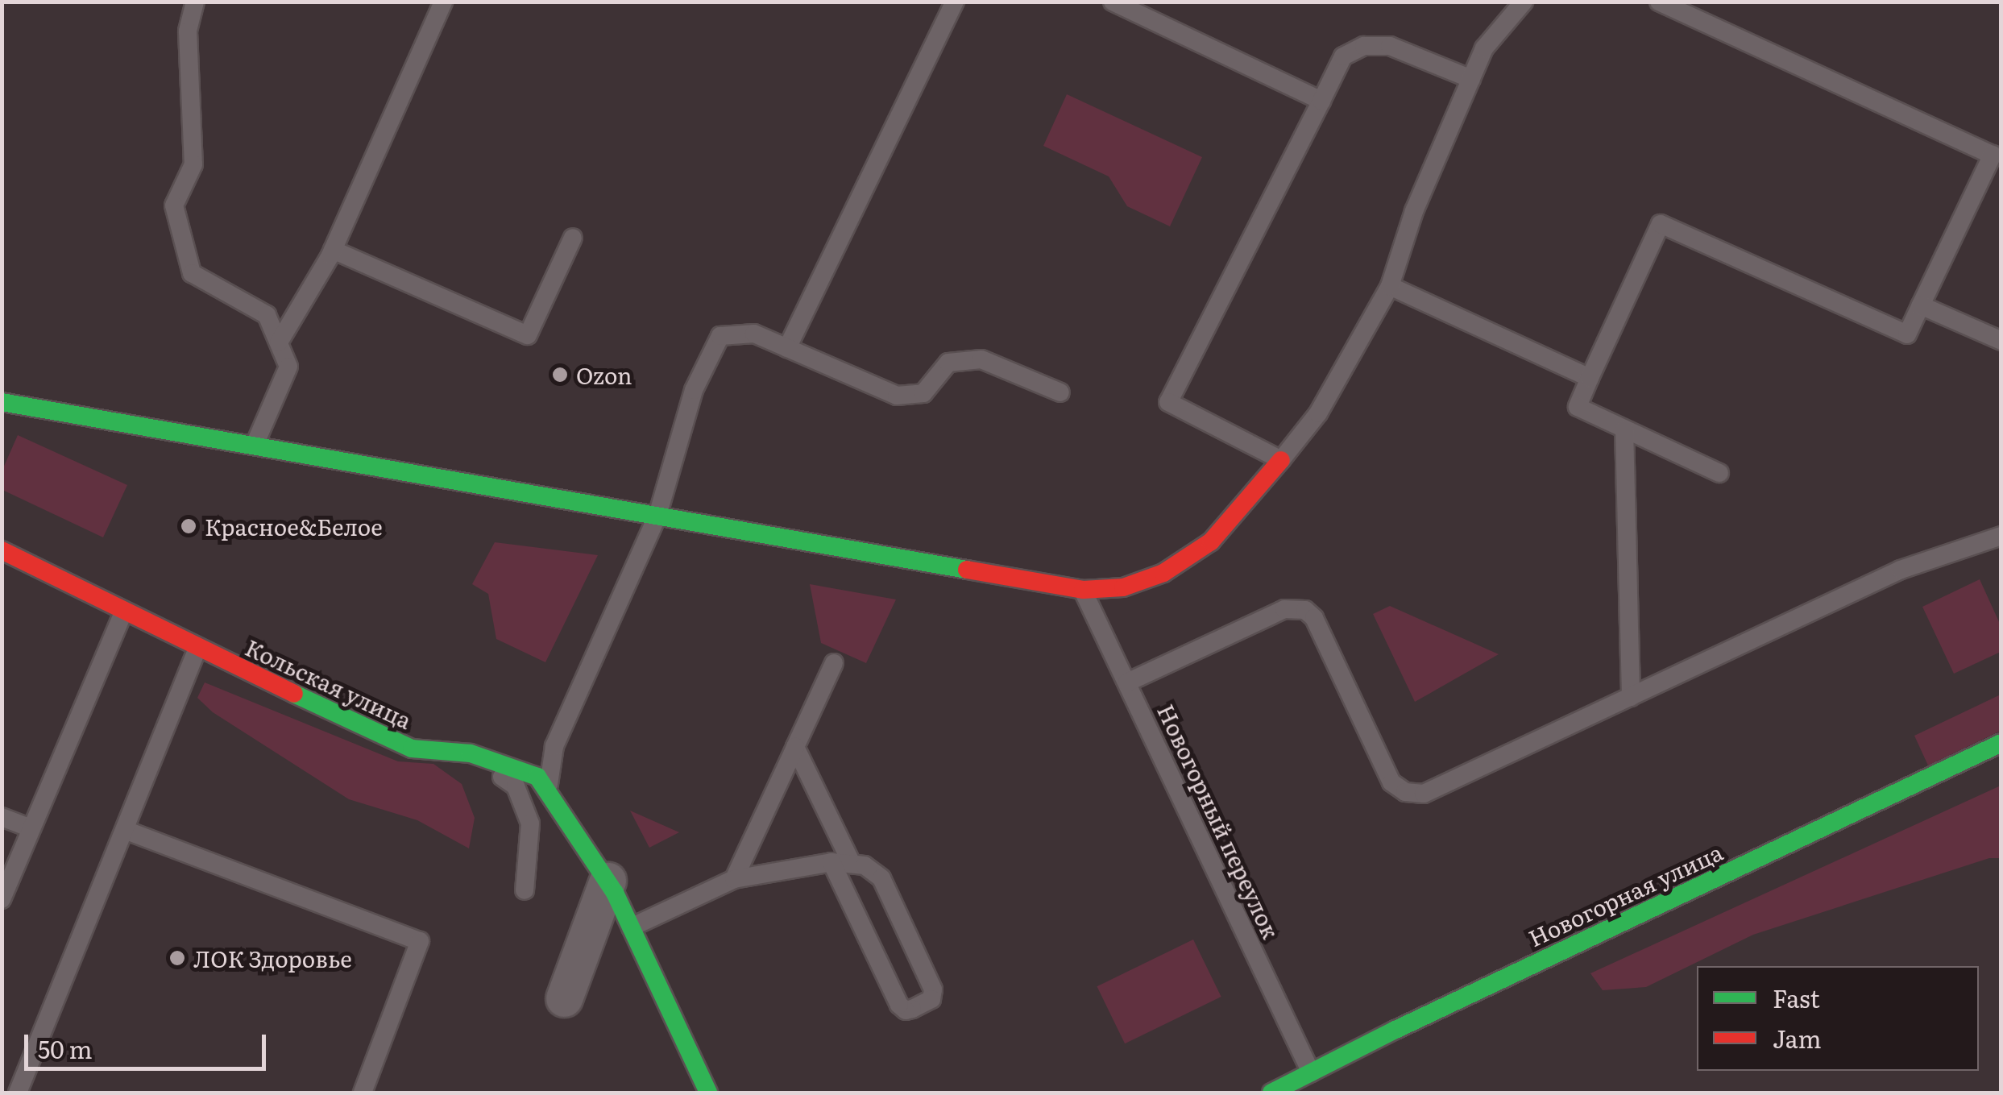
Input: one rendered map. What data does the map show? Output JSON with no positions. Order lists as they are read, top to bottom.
{
  "streets": {
    "street": ["Кольская улица", "Новогорная улица"],
    "lane": ["Новогорный переулок"]
  },
  "crossings": [
    ["Новогорный переулок", "Новогорная улица"]
  ],
  "places": ["Ozon", "Красное&Белое", "ЛОК Здоровье"],
  "legend": ["Fast", "Jam"],
  "scale_bar": "50 m"
}
